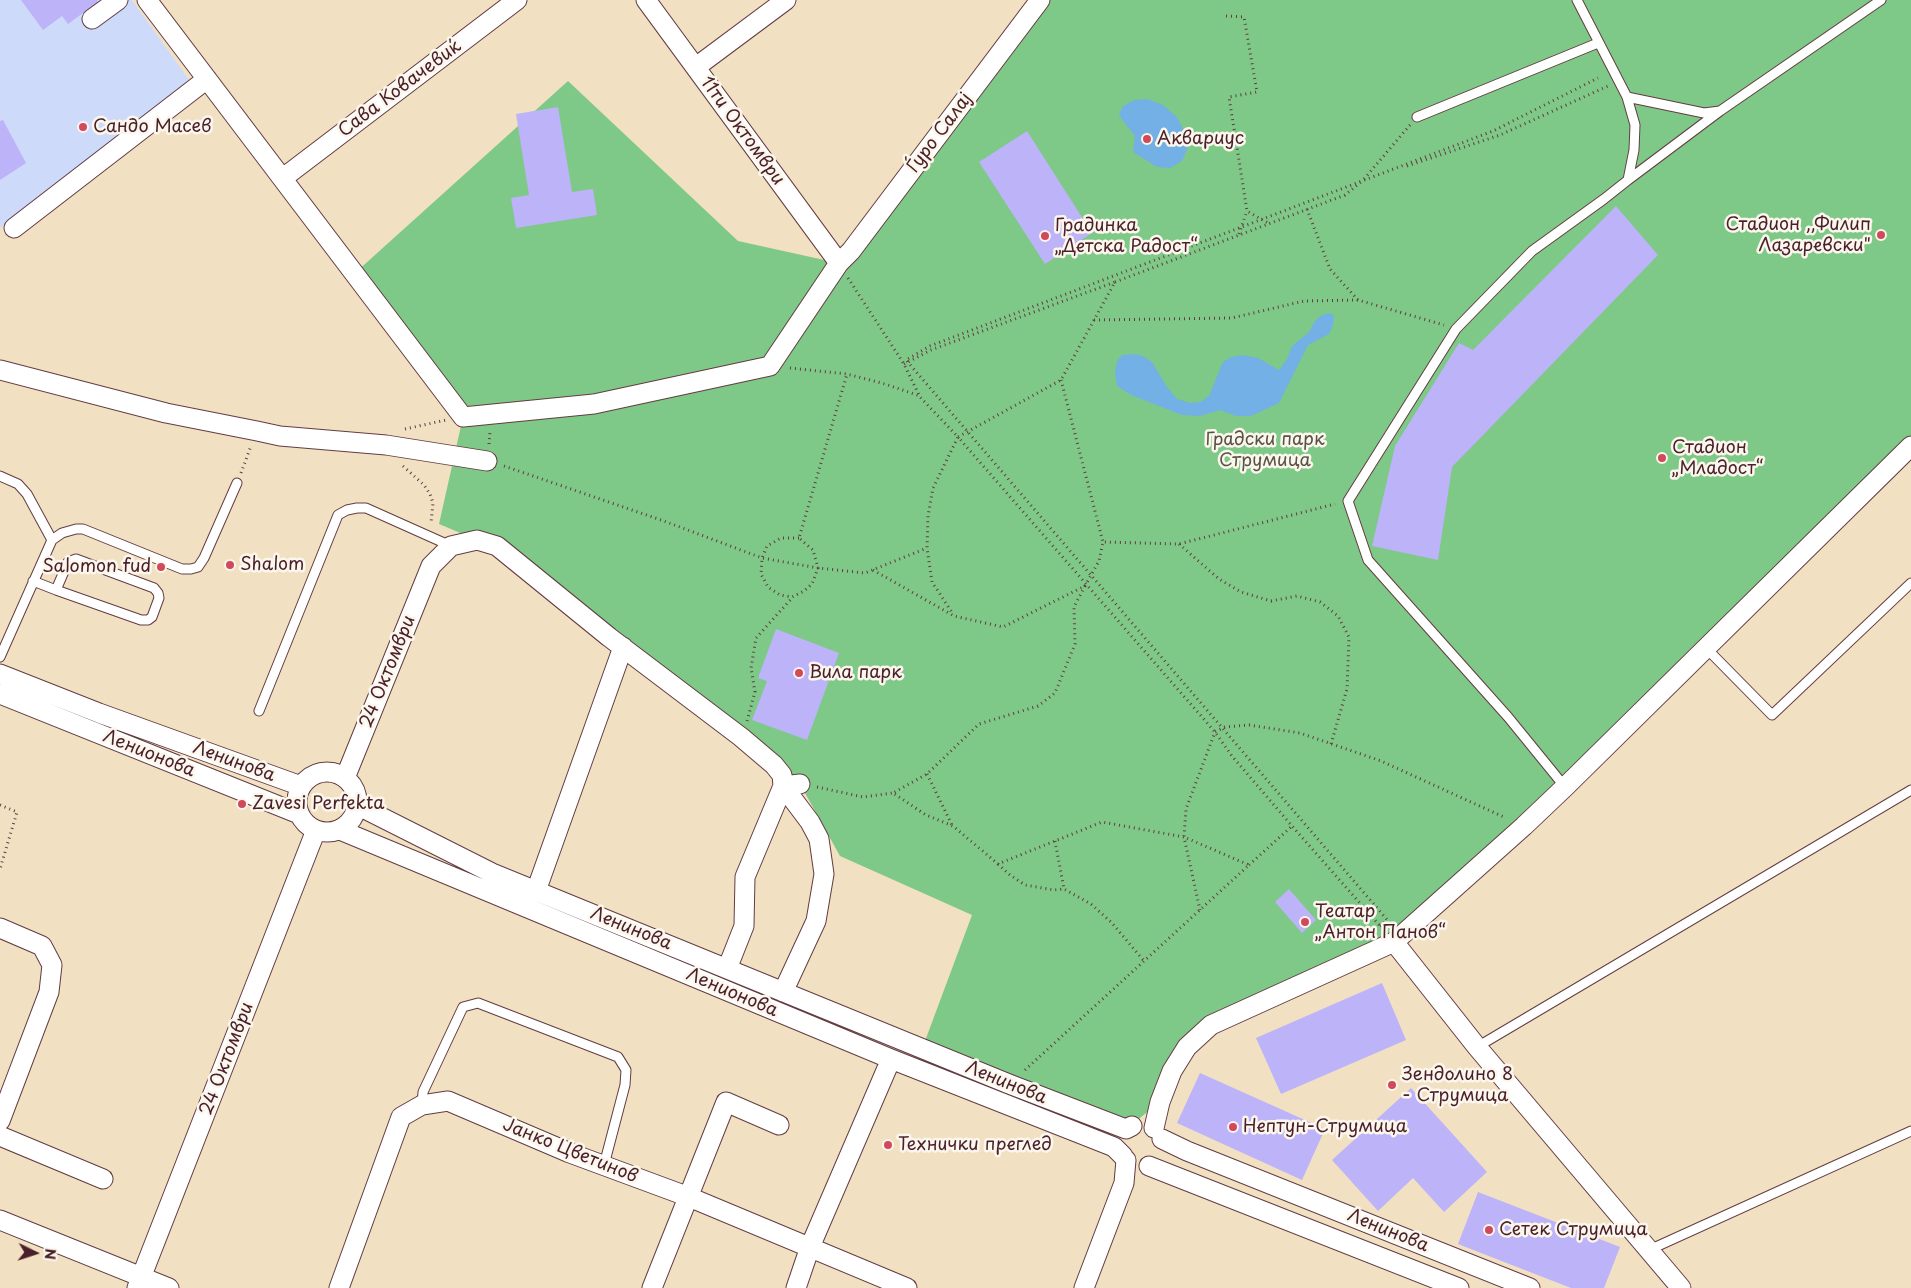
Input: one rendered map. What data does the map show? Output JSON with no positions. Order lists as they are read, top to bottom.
{
  "streets": {
    "street": [
      "Сава Ковачевиќ",
      "11ти Октомври",
      "Ѓуро Салај",
      "24 Октомври",
      "Ленионова",
      "Ленинова",
      "Јанко Цветинов"
    ]
  },
  "crossings": [
    ["11ти Октомври", "Ѓуро Салај"],
    ["24 Октомври", "Ленионова"],
    ["24 Октомври", "Ленинова"],
    ["Ленионова", "Ленинова"]
  ],
  "parks": ["Градски парк Струмица"],
  "places": [
    "Сандо Масев",
    "Аквариус",
    "Стадион ,,Филип Лазаревски\"",
    "Градинка „Детска Радост“",
    "Стадион „Младост“",
    "Shalom",
    "Salomon fud",
    "Вила парк",
    "Zavesi Perfekta",
    "Театар „Антон Панов“",
    "Зендолино 8 - Струмица",
    "Нептун-Струмица",
    "Технички преглед",
    "Сетек Струмица"
  ],
  "north": "right"
}
